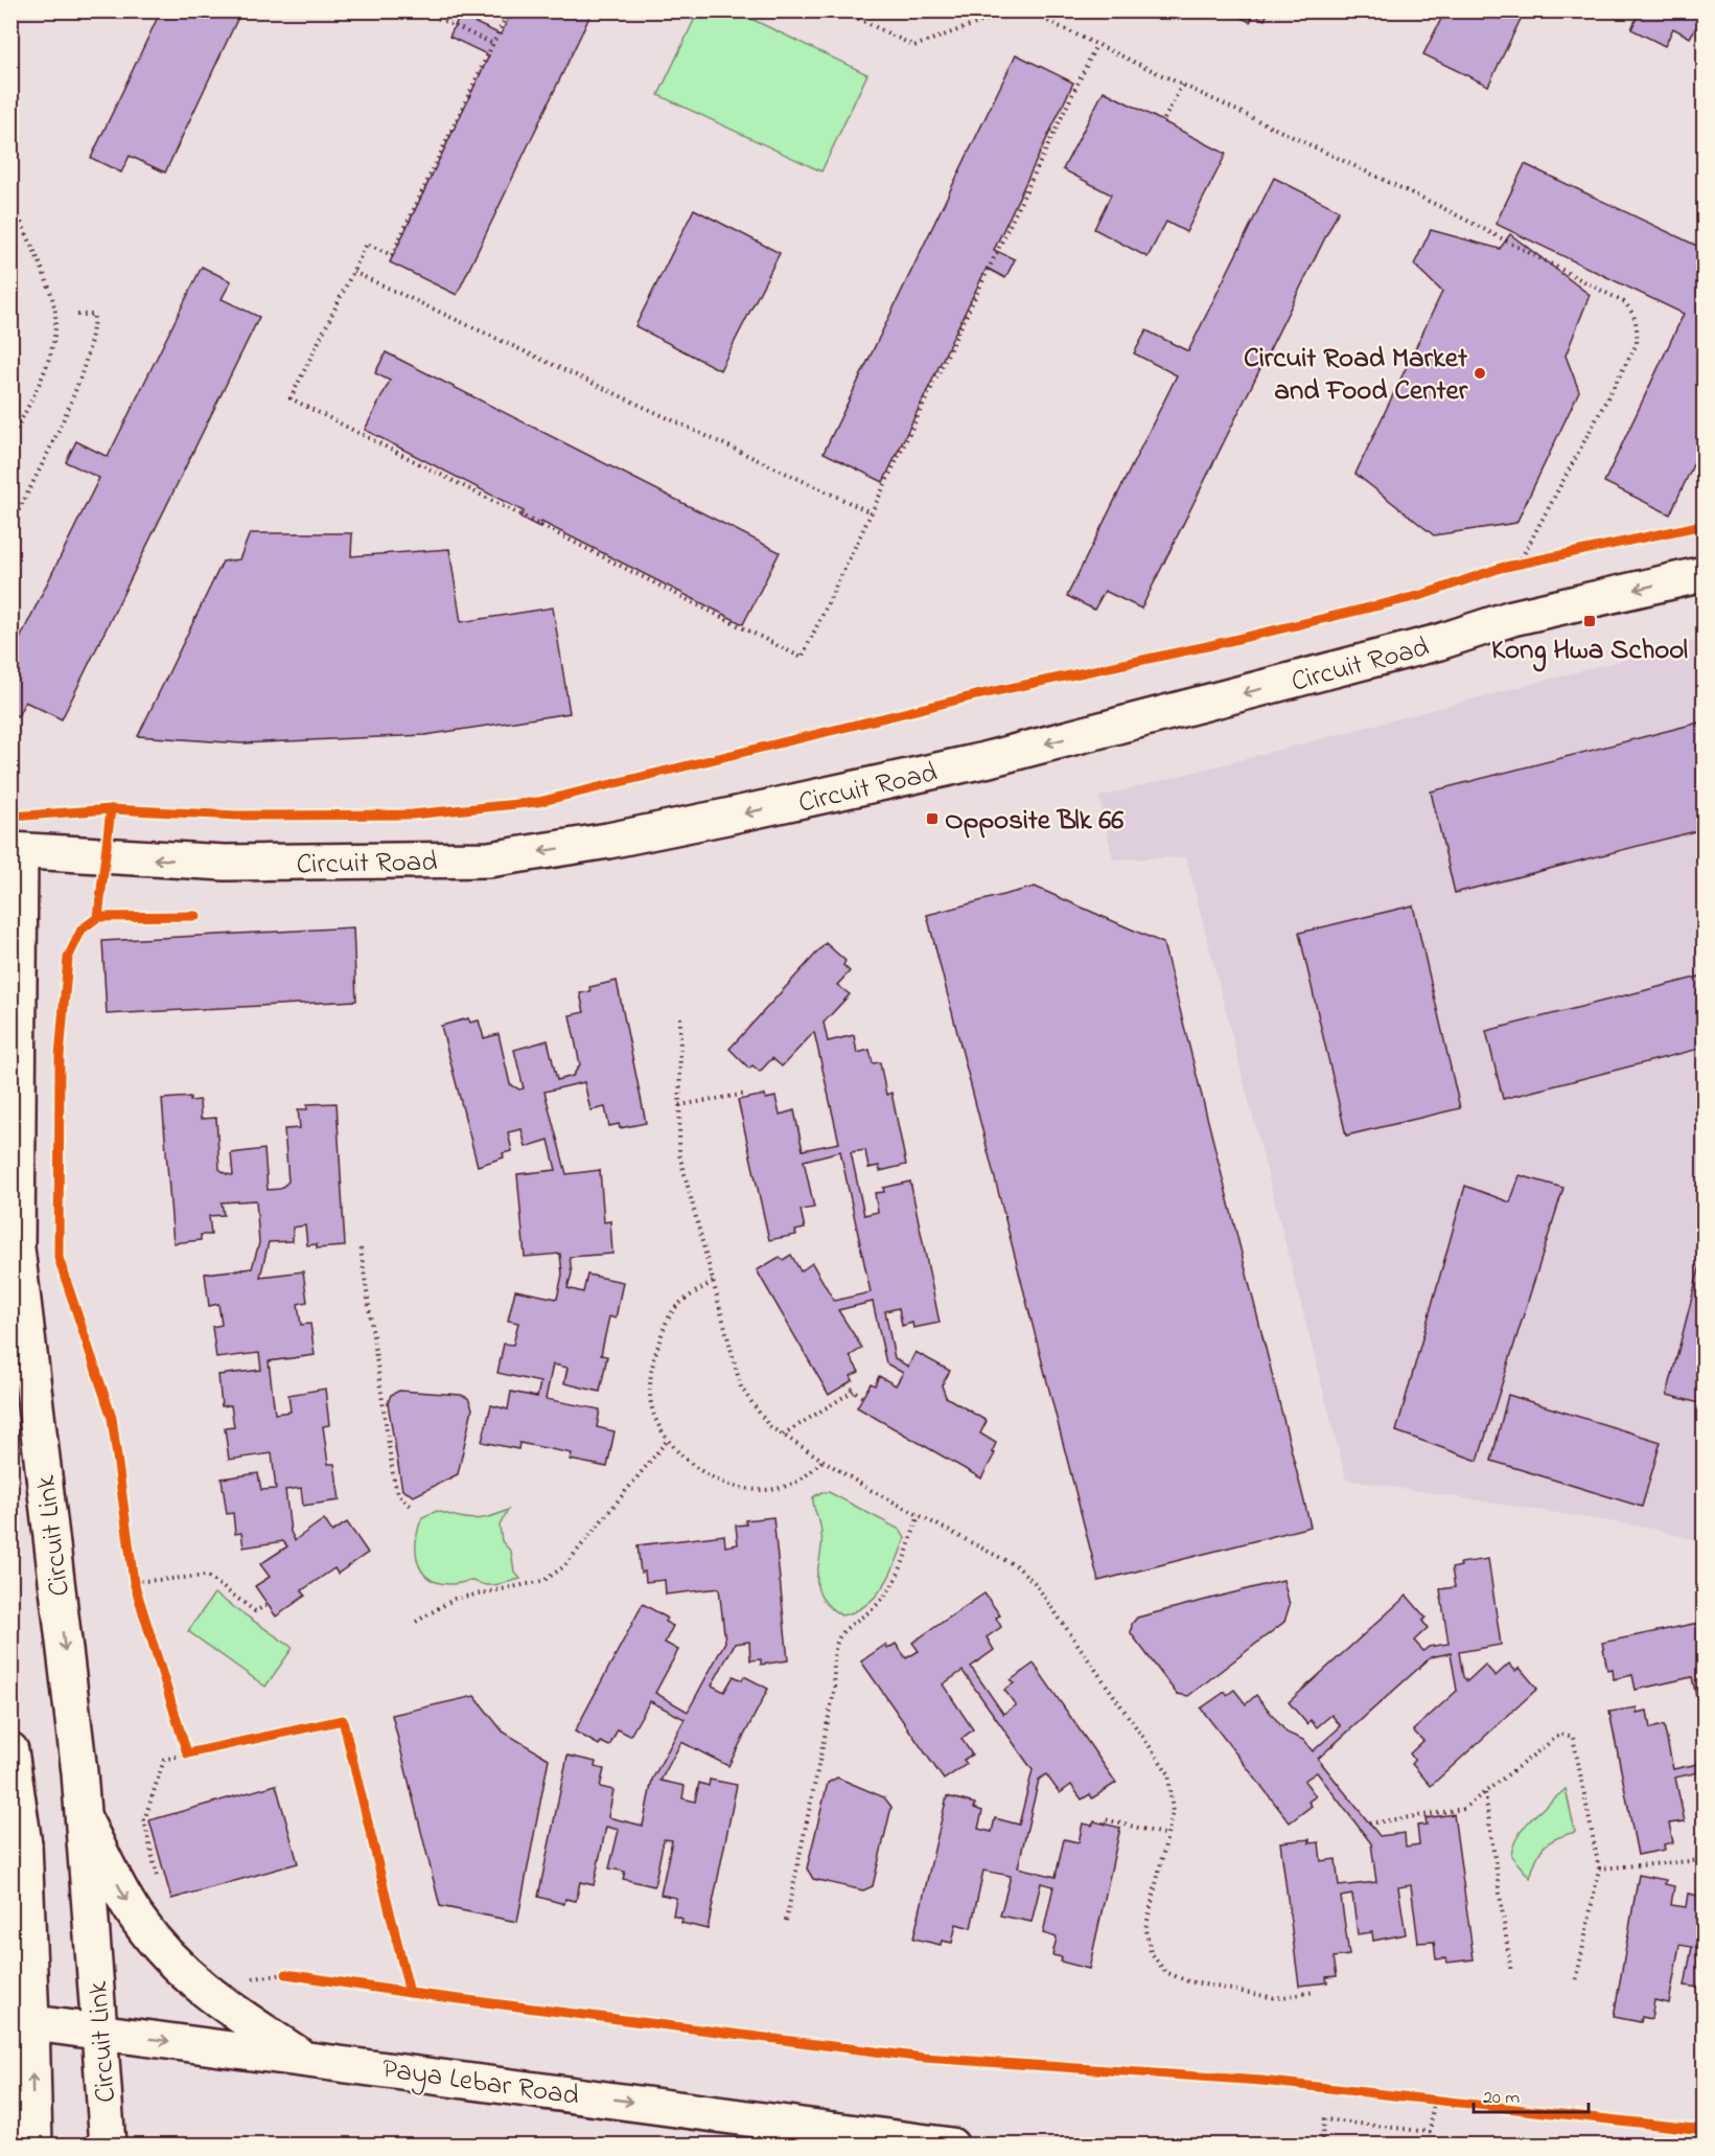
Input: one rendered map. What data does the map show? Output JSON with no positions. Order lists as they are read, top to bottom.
{
  "streets": {
    "street": ["Circuit Road", "Circuit Link", "Paya Lebar Road"]
  },
  "crossings": [
    ["Circuit Road", "Circuit Link"],
    ["Circuit Link", "Paya Lebar Road"]
  ],
  "one_way": ["Circuit Road", "Circuit Link", "Paya Lebar Road"],
  "places": {
    "other": ["Circuit Road Market and Food Center"],
    "transit": ["Kong Hwa School", "Opposite Blk 66"]
  },
  "scale_bar": "20 m"
}
